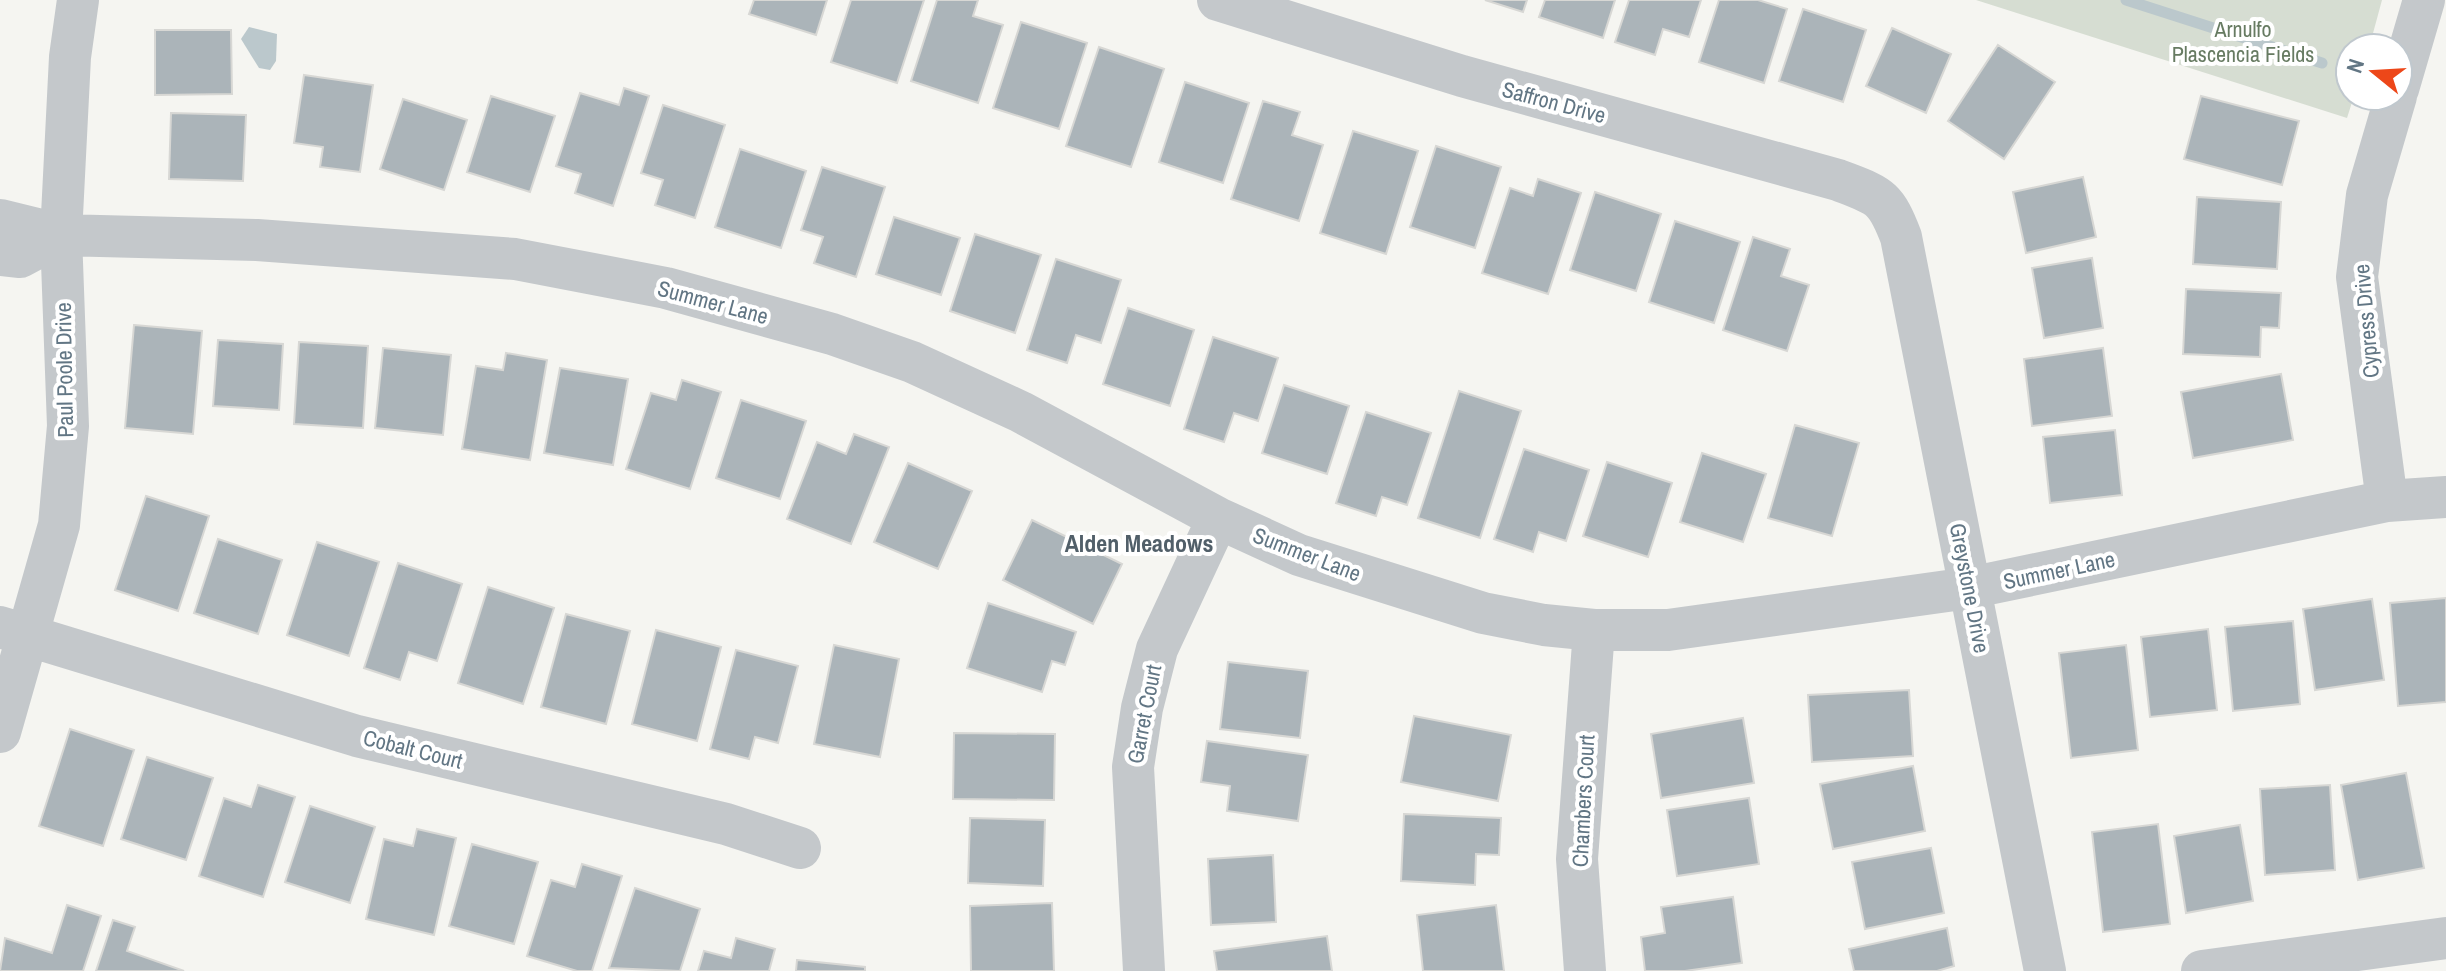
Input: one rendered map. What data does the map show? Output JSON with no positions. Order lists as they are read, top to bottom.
{
  "streets": {
    "street": [
      "Saffron Drive",
      "Summer Lane",
      "Cypress Drive",
      "Paul Poole Drive",
      "Greystone Drive",
      "Garret Court",
      "Cobalt Court",
      "Chambers Court"
    ]
  },
  "crossings": [
    ["Saffron Drive", "Greystone Drive"],
    ["Summer Lane", "Cypress Drive"],
    ["Summer Lane", "Paul Poole Drive"],
    ["Summer Lane", "Greystone Drive"],
    ["Summer Lane", "Garret Court"],
    ["Summer Lane", "Chambers Court"],
    ["Paul Poole Drive", "Cobalt Court"]
  ],
  "districts": ["Alden Meadows"],
  "parks": ["Arnulfo Plascencia Fields"],
  "north": "left"
}
